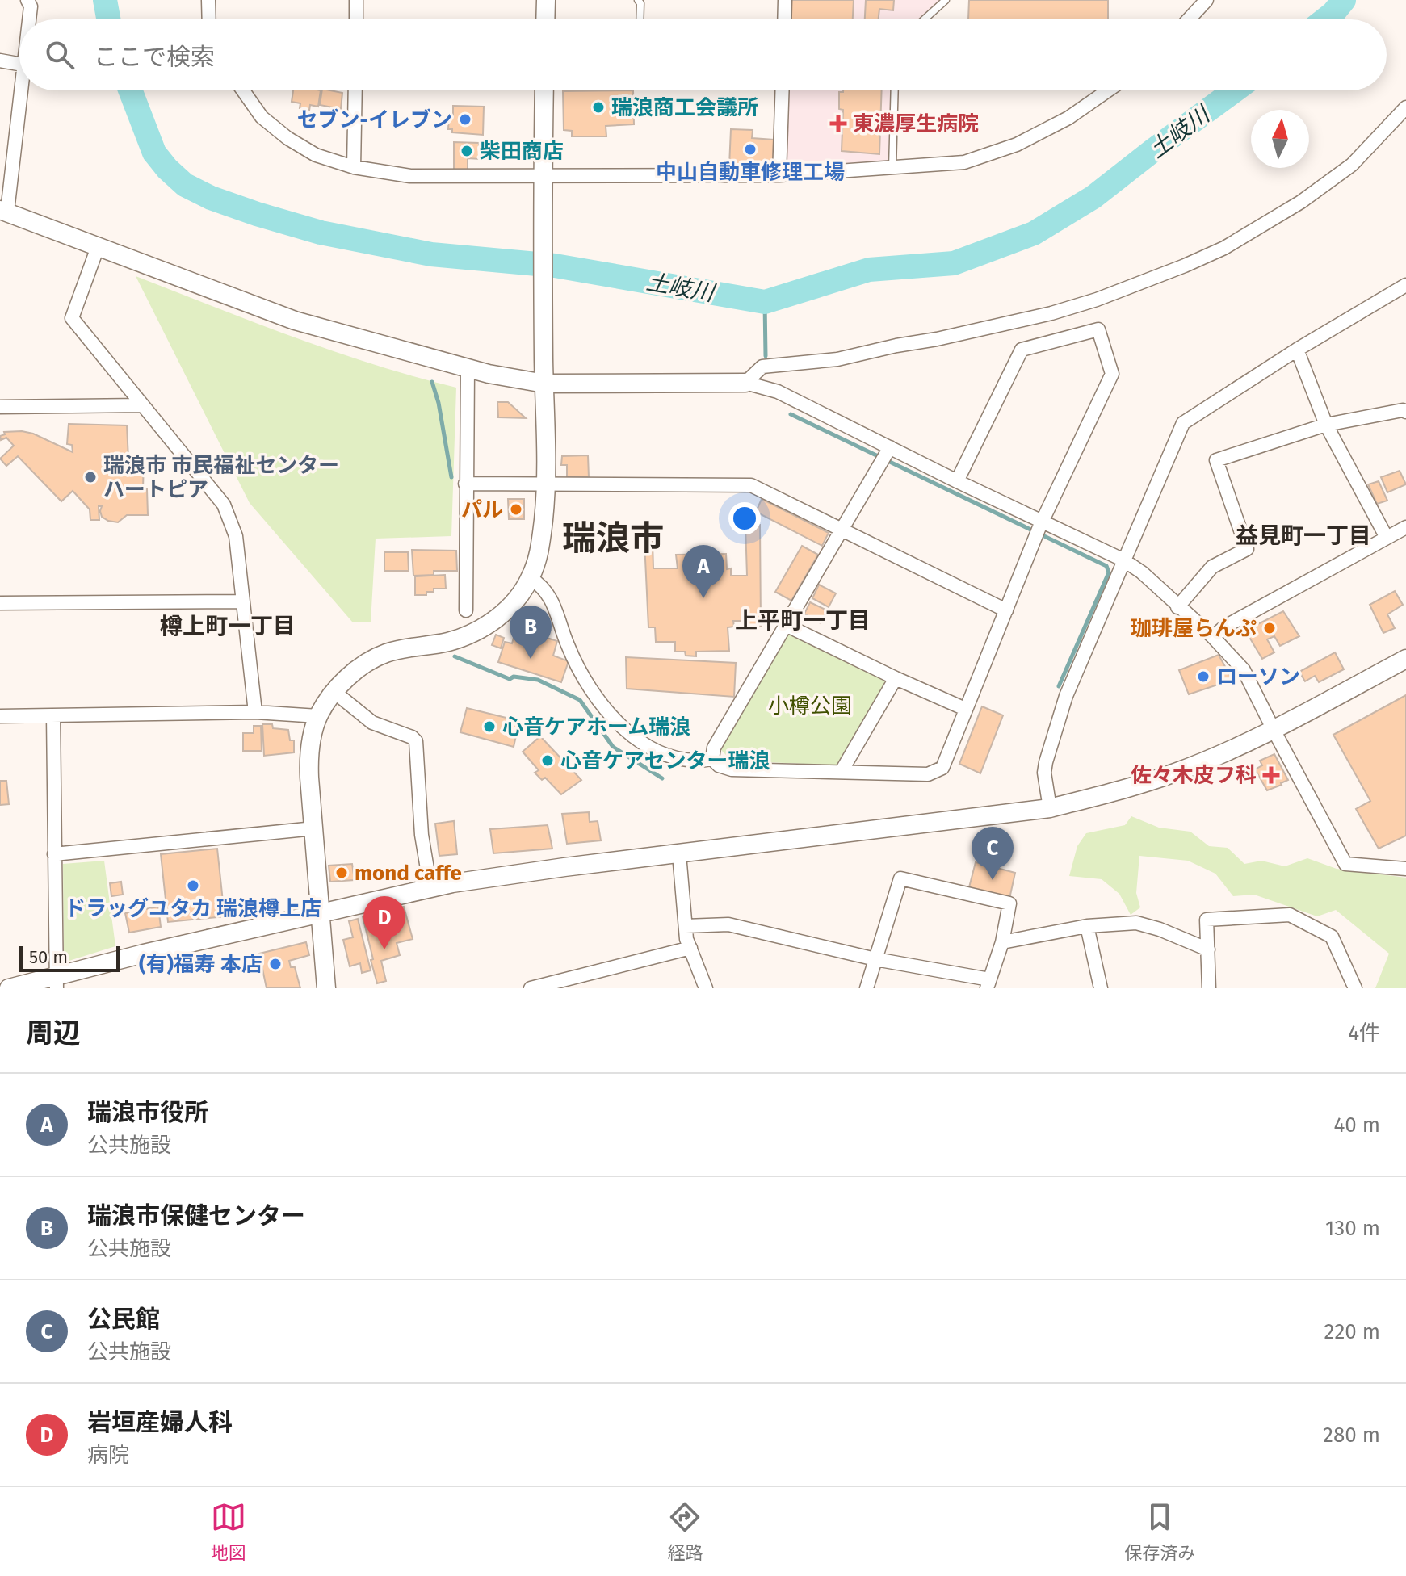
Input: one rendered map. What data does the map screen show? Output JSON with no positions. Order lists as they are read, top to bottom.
{
  "districts": [
    "益見町一丁目",
    "瑞浪市",
    "上平町一丁目",
    "樽上町一丁目"
  ],
  "water": ["土岐川"],
  "parks": ["小樽公園"],
  "places": {
    "other": [
      "瑞浪商工会議所",
      "セブン-イレブン",
      "中山自動車修理工場",
      "柴田商店",
      "瑞浪市 市民福祉センター ハートピア",
      "パル",
      "珈琲屋らんぷ",
      "ローソン",
      "心音ケアホーム瑞浪",
      "心音ケアセンター瑞浪",
      "mond caffe",
      "ドラッグユタカ 瑞浪樽上店",
      "(有)福寿 本店"
    ],
    "health": ["東濃厚生病院", "佐々木皮フ科"]
  },
  "scale_bar": "50 m",
  "north": "top",
  "page": {
    "search": "ここで検索",
    "pins": [
      "A",
      "B",
      "C",
      "D"
    ],
    "scale": "50 m",
    "heading": ["周辺", "4件"],
    "list": [
      {
        "mark": "A",
        "name": "瑞浪市役所",
        "note": "公共施設",
        "value": "40 m"
      },
      {
        "mark": "B",
        "name": "瑞浪市保健センター",
        "note": "公共施設",
        "value": "130 m"
      },
      {
        "mark": "C",
        "name": "公民館",
        "note": "公共施設",
        "value": "220 m"
      },
      {
        "mark": "D",
        "name": "岩垣産婦人科",
        "note": "病院",
        "value": "280 m"
      }
    ],
    "nav": ["地図", "経路", "保存済み"]
  }
}
